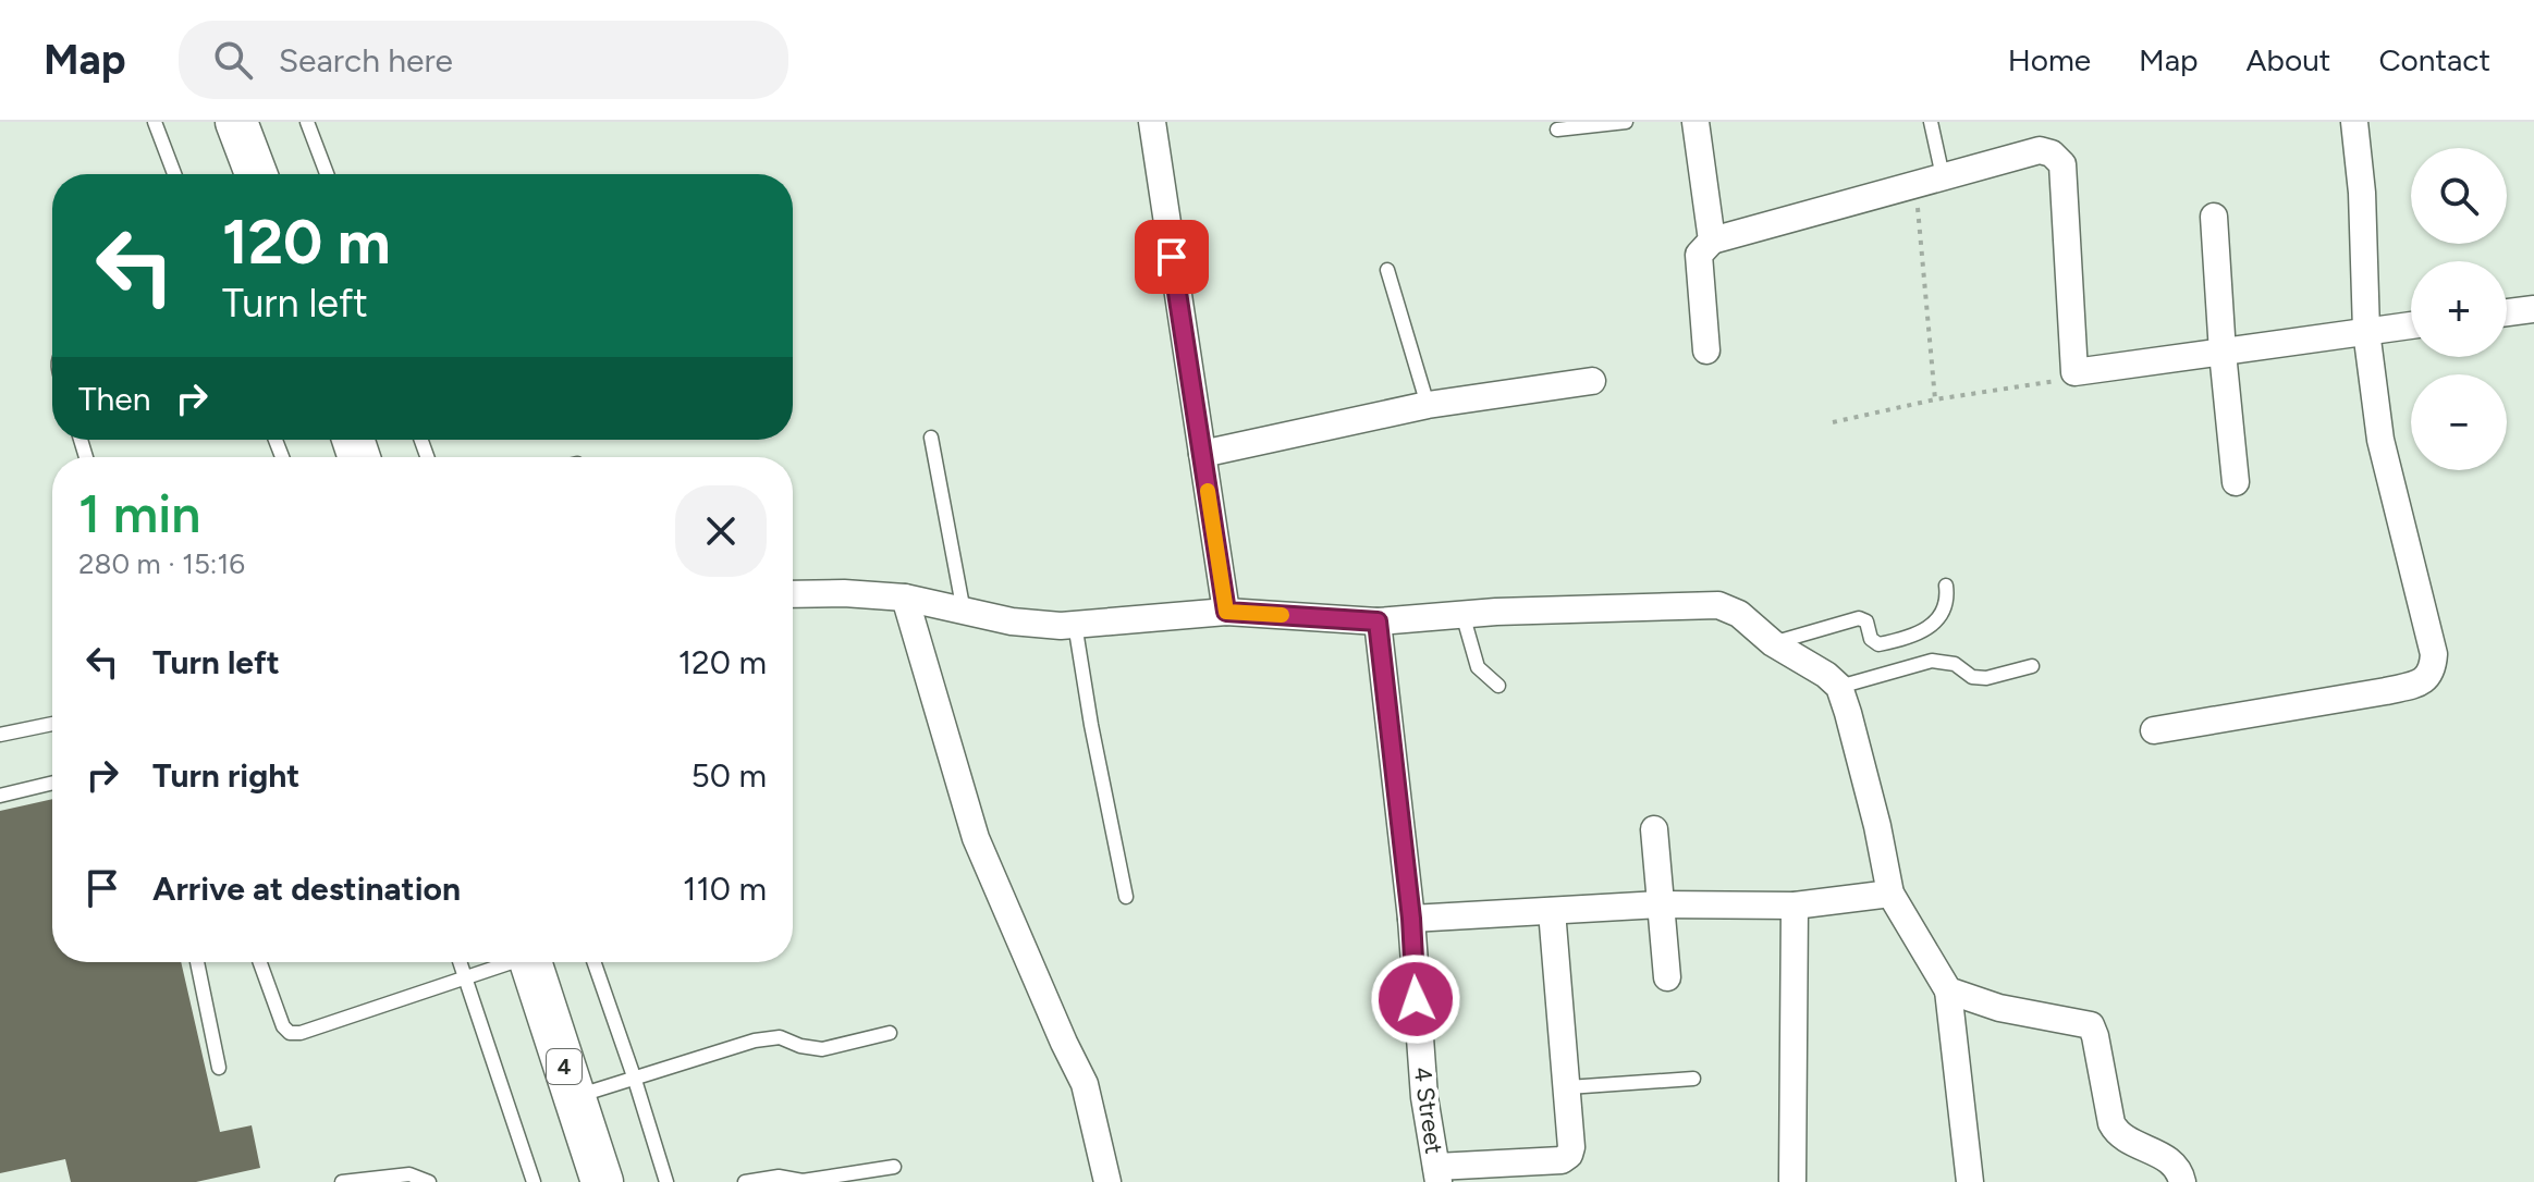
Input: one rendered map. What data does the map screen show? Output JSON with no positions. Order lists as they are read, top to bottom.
{
  "streets": {
    "highway": ["4"],
    "street": ["4 Street"]
  },
  "page": {
    "header": "Map",
    "search": "Search here",
    "nav": [
      "Home",
      "Map",
      "About",
      "Contact"
    ],
    "map_buttons": ["+", "−"],
    "turn": ["120 m", "Turn left"],
    "then": "Then",
    "heading": ["1 min", "280 m · 15:16"],
    "list": [
      {
        "name": "Turn left",
        "value": "120 m"
      },
      {
        "name": "Turn right",
        "value": "50 m"
      },
      {
        "name": "Arrive at destination",
        "value": "110 m"
      }
    ]
  }
}
